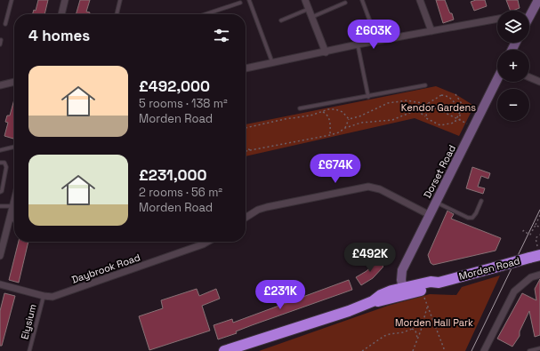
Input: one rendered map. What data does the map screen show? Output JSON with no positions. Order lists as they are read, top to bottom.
{
  "streets": {
    "highway": ["Morden Road"],
    "main road": ["Dorset Road"],
    "street": ["Daybrook Road"],
    "lane": ["Elysium"]
  },
  "crossings": [
    ["Dorset Road", "Morden Road"],
    ["Daybrook Road", "Elysium"]
  ],
  "parks": ["Kendor Gardens", "Morden Hall Park"],
  "page": {
    "map_buttons": ["+", "−"],
    "heading": "4 homes",
    "price": [
      "£603K",
      "£674K",
      "£492K",
      "£231K"
    ],
    "list": [
      {
        "name": "£492,000",
        "note": "5 rooms · 138 m² · Morden Road"
      },
      {
        "name": "£231,000",
        "note": "2 rooms · 56 m² · Morden Road"
      }
    ]
  }
}
